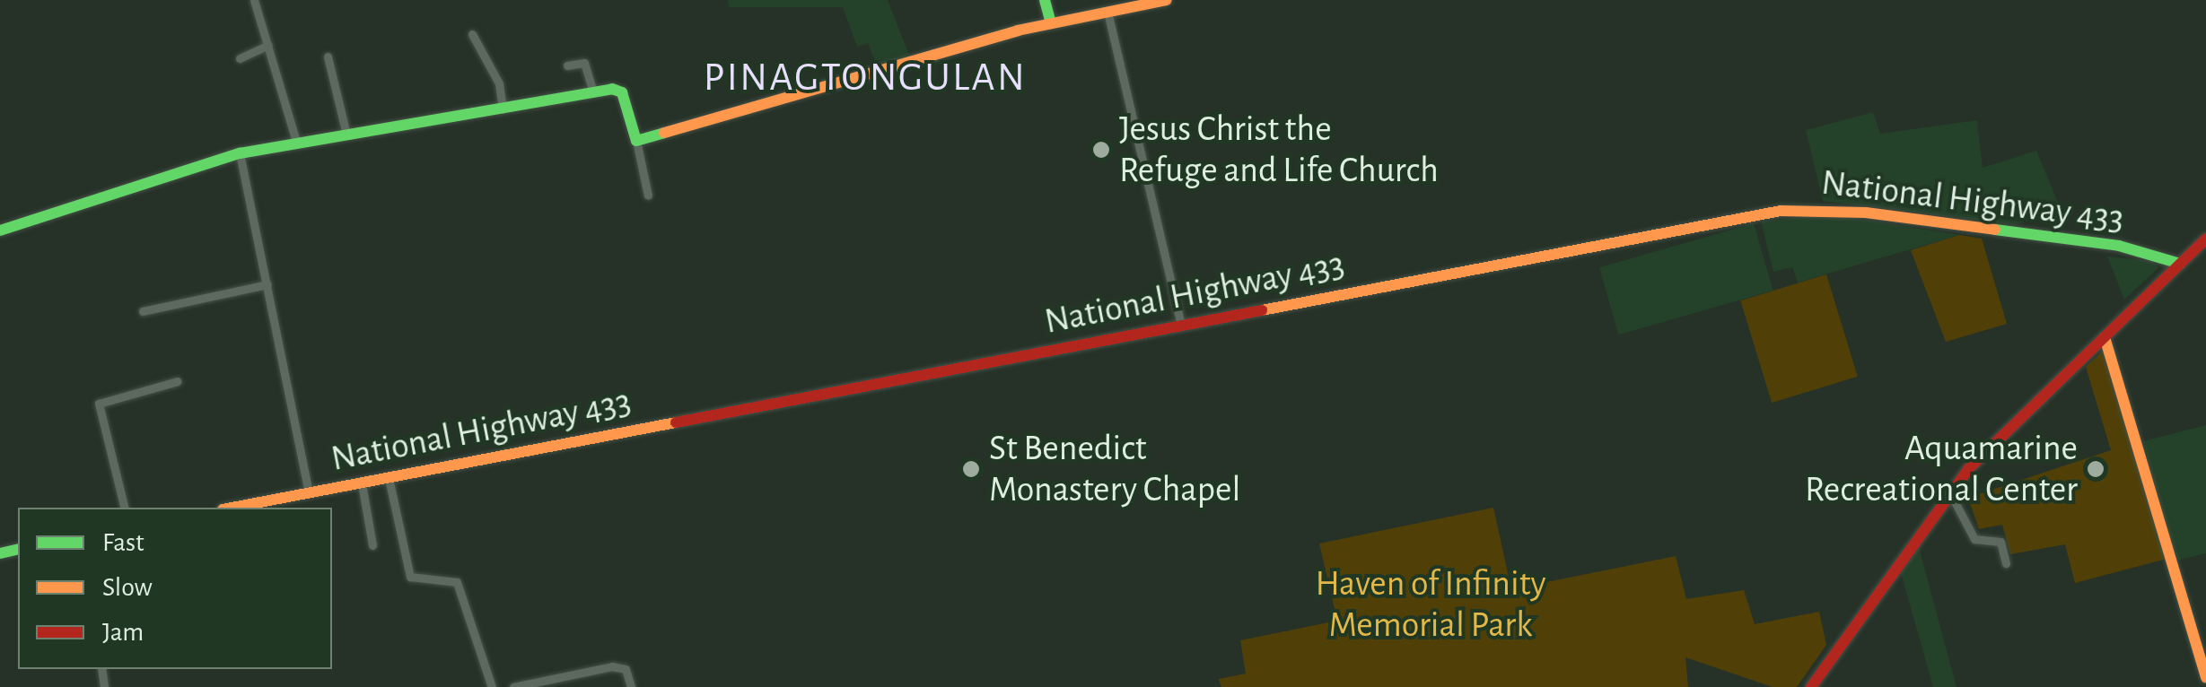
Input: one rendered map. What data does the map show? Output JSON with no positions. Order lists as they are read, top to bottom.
{
  "streets": {
    "main road": ["National Highway 433"]
  },
  "districts": ["PINAGTONGULAN"],
  "parks": ["Haven of Infinity Memorial Park"],
  "places": ["Jesus Christ the Refuge and Life Church", "St Benedict Monastery Chapel", "Aquamarine Recreational Center"],
  "legend": ["Fast", "Slow", "Jam"]
}
